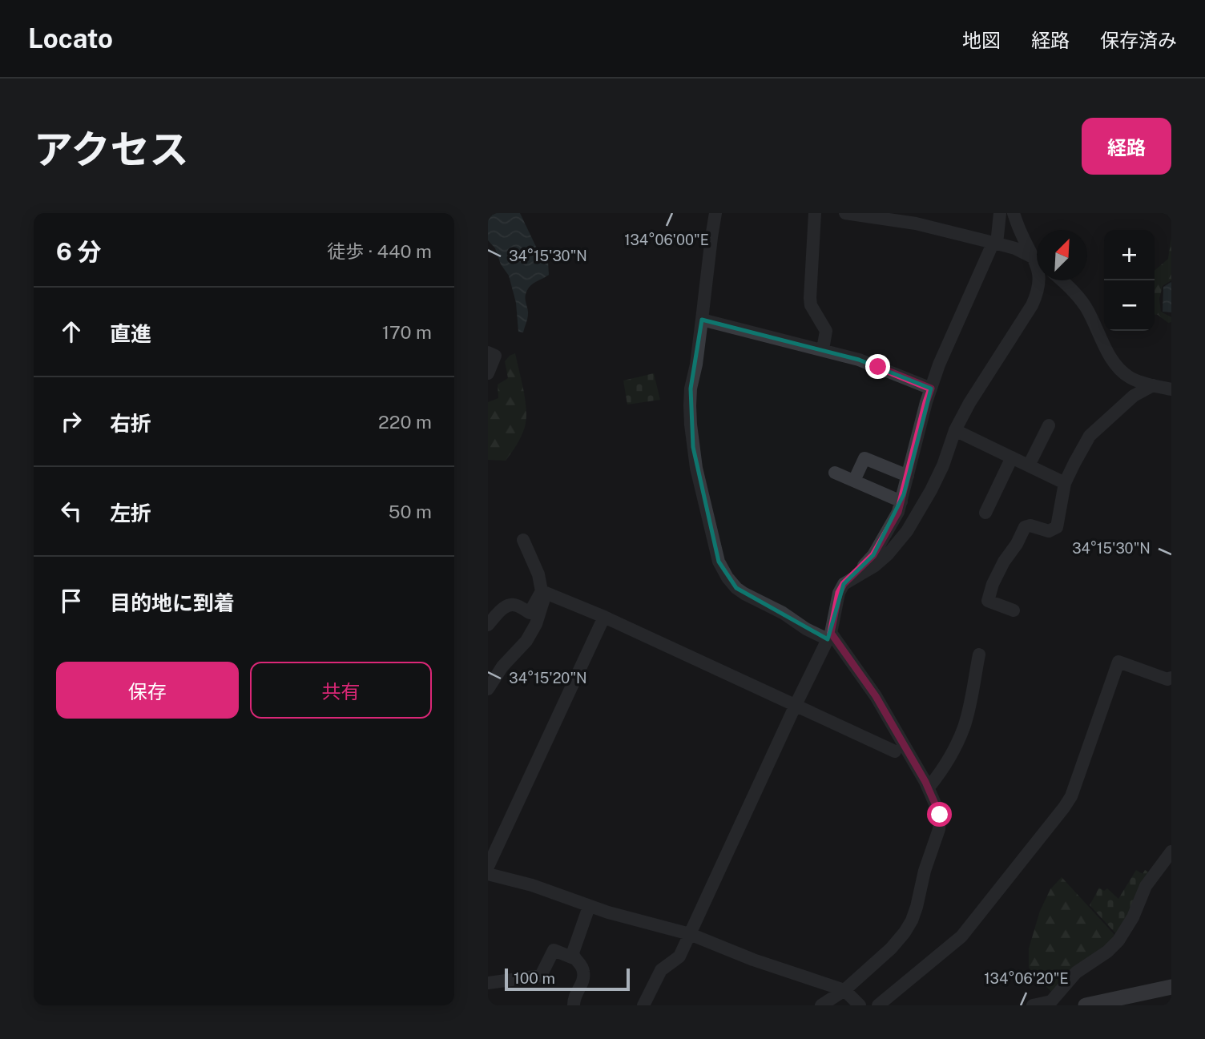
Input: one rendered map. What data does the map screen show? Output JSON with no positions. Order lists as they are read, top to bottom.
{
  "scale_bar": "100 m",
  "north": "top right",
  "page": {
    "header": "Locato",
    "nav": ["地図", "経路", "保存済み"],
    "title": "アクセス",
    "buttons": [
      "経路",
      ["保存", "共有"]
    ],
    "heading": ["6 分", "徒歩 · 440 m"],
    "map_buttons": ["+", "−"],
    "list": [
      ["直進", "170 m"],
      ["右折", "220 m"],
      ["左折", "50 m"],
      "目的地に到着"
    ],
    "scale": "100 m"
  },
  "coordinates": [
    "134°06'00\"E",
    "34°15'30\"N",
    "34°15'20\"N",
    "134°06'20\"E"
  ]
}
